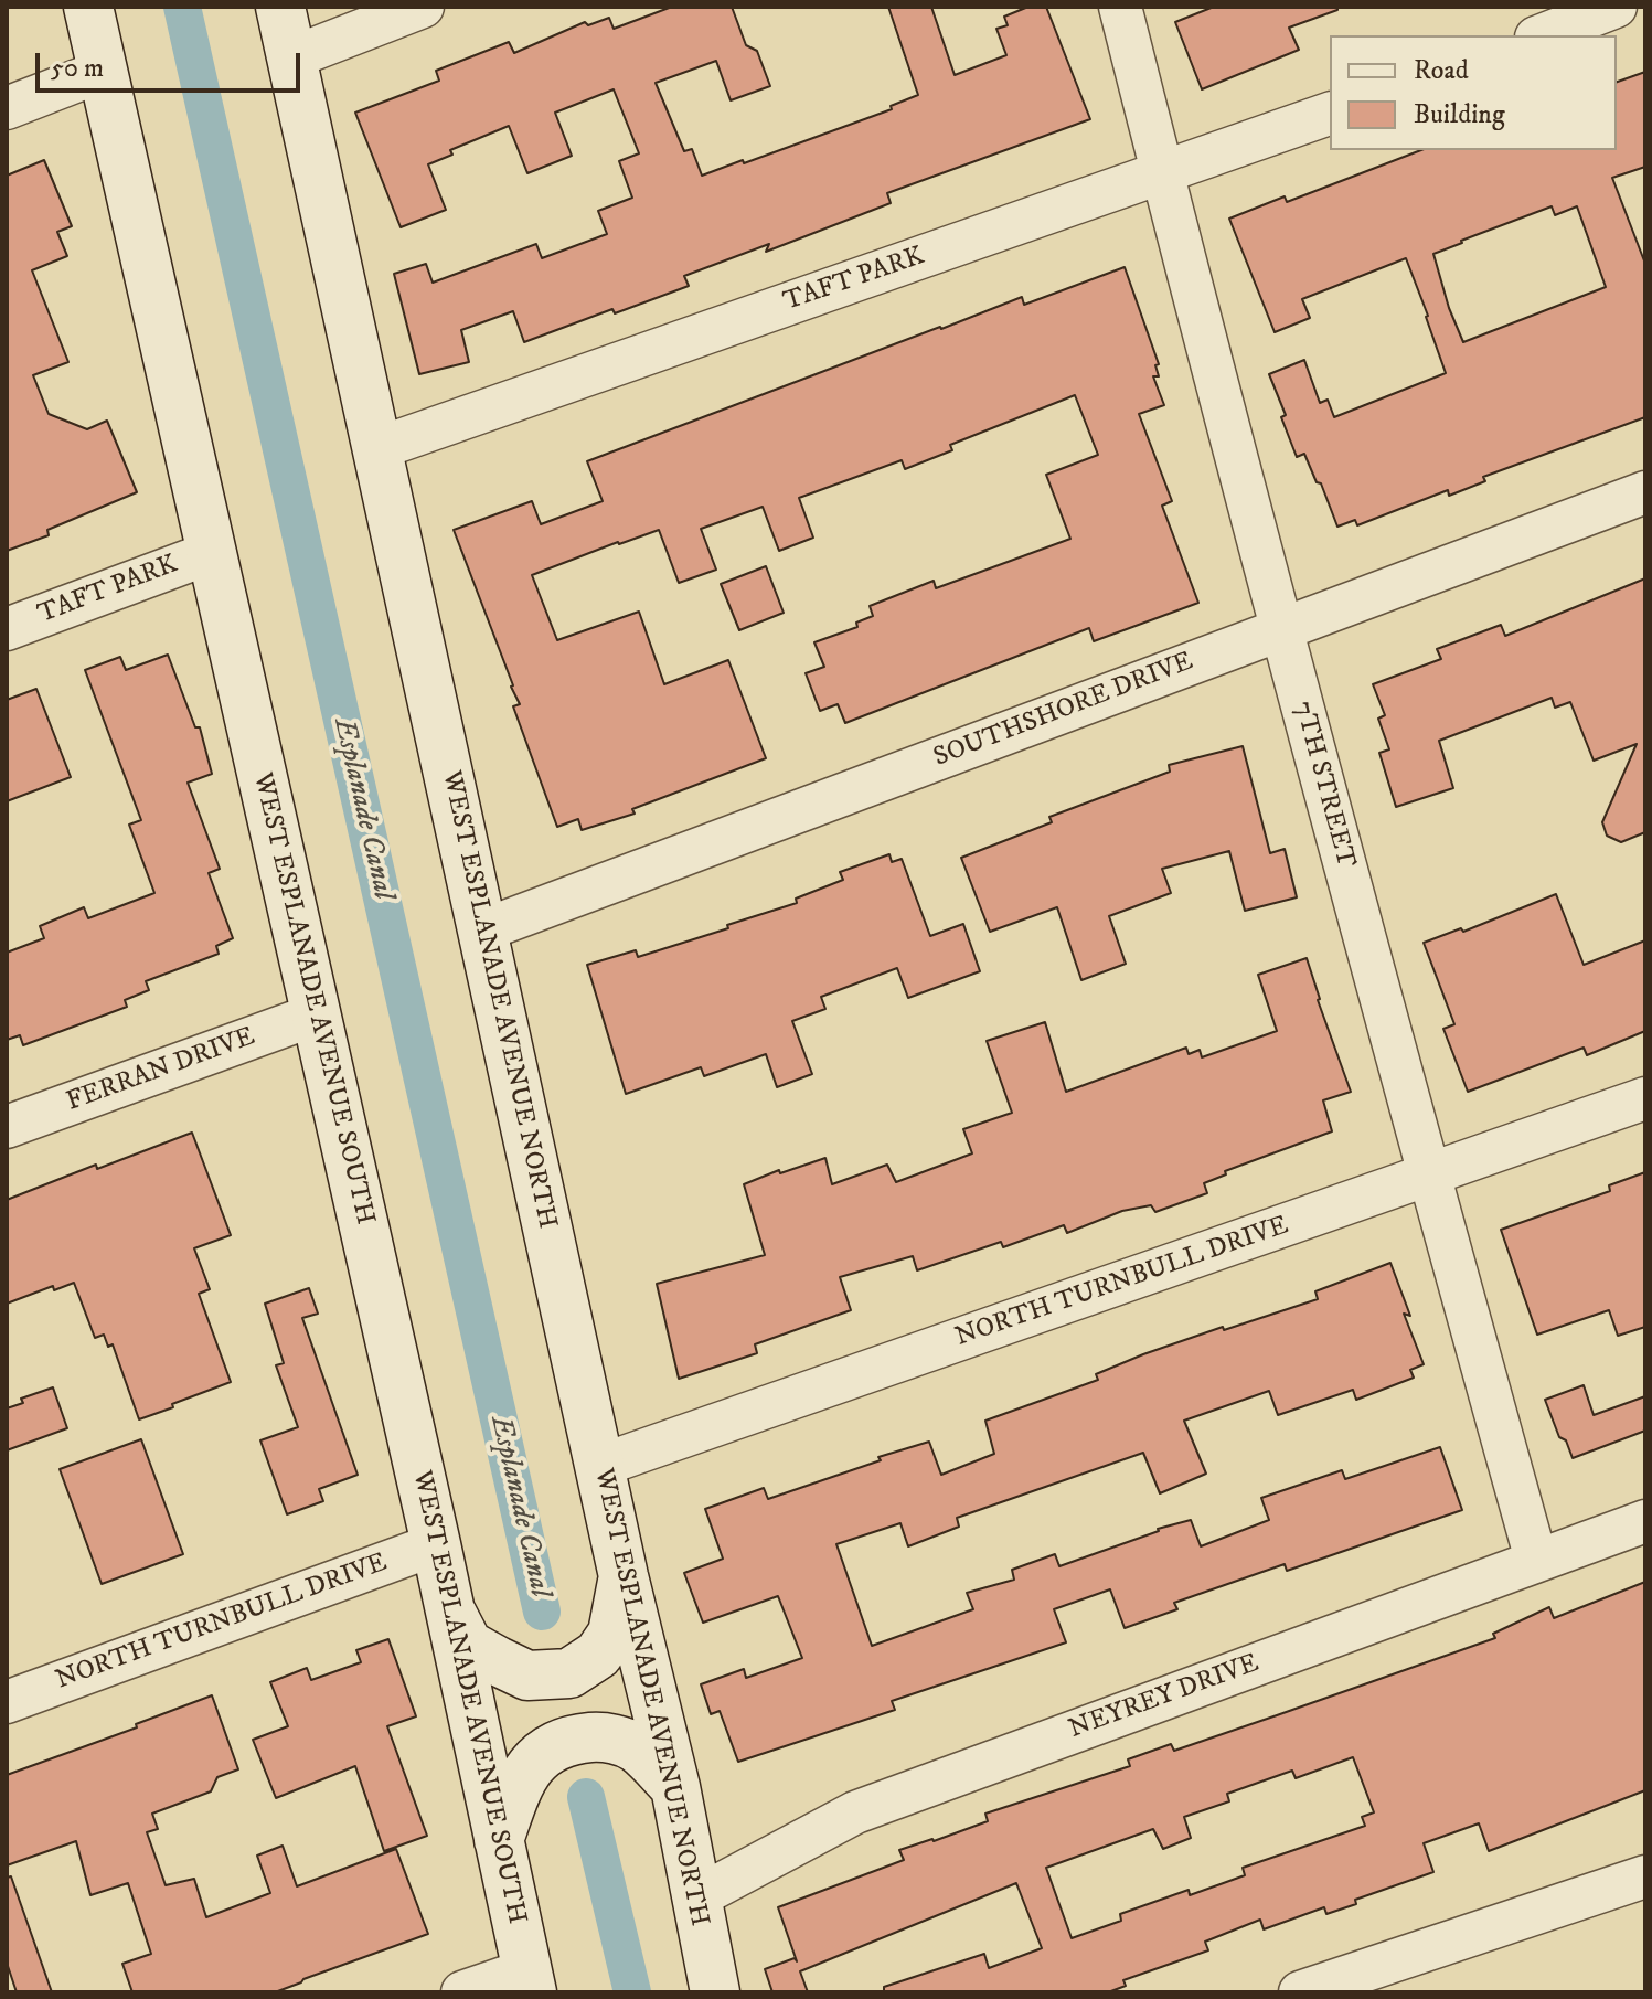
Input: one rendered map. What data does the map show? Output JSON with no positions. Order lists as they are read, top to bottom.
{
  "streets": {
    "main road": ["WEST ESPLANADE AVENUE SOUTH", "WEST ESPLANADE AVENUE NORTH"],
    "street": [
      "TAFT PARK",
      "SOUTHSHORE DRIVE",
      "7TH STREET",
      "FERRAN DRIVE",
      "NORTH TURNBULL DRIVE",
      "NEYREY DRIVE"
    ]
  },
  "crossings": [
    ["TAFT PARK", "7TH STREET"],
    ["TAFT PARK", "WEST ESPLANADE AVENUE SOUTH"],
    ["TAFT PARK", "WEST ESPLANADE AVENUE NORTH"],
    ["SOUTHSHORE DRIVE", "7TH STREET"],
    ["SOUTHSHORE DRIVE", "WEST ESPLANADE AVENUE NORTH"],
    ["7TH STREET", "NORTH TURNBULL DRIVE"],
    ["7TH STREET", "NEYREY DRIVE"],
    ["WEST ESPLANADE AVENUE SOUTH", "FERRAN DRIVE"],
    ["WEST ESPLANADE AVENUE SOUTH", "NORTH TURNBULL DRIVE"],
    ["WEST ESPLANADE AVENUE NORTH", "NORTH TURNBULL DRIVE"],
    ["WEST ESPLANADE AVENUE NORTH", "NEYREY DRIVE"]
  ],
  "water": ["Esplanade Canal"],
  "legend": ["Road", "Building"],
  "scale_bar": "50 m"
}
